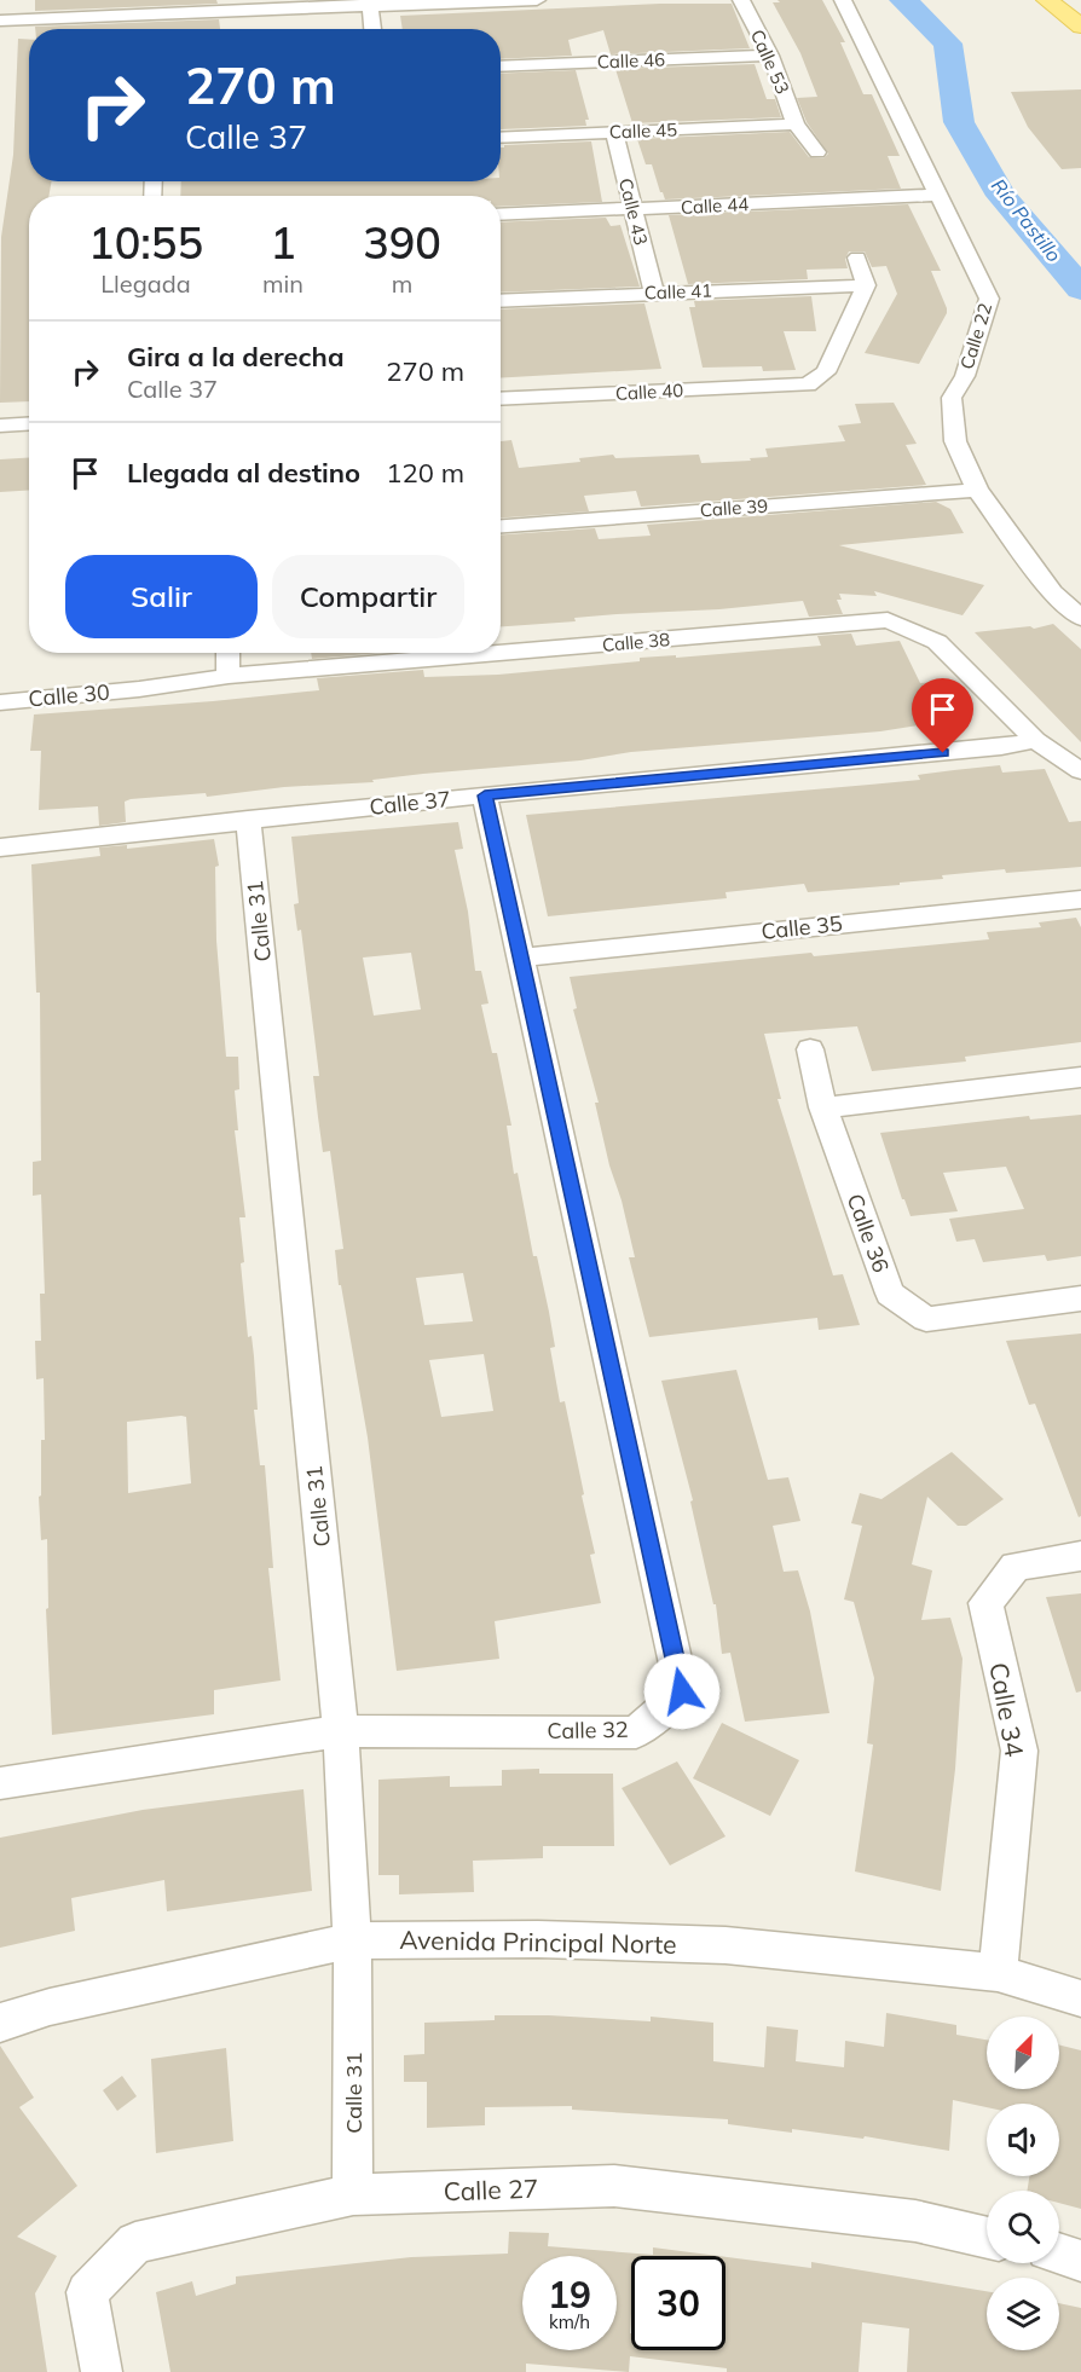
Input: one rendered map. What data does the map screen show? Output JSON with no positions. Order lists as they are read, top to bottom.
{
  "streets": {
    "street": [
      "Calle 46",
      "Calle 53",
      "Calle 45",
      "Calle 44",
      "Calle 43",
      "Calle 41",
      "Calle 22",
      "Calle 40",
      "Calle 39",
      "Calle 38",
      "Calle 30",
      "Calle 37",
      "Calle 31",
      "Calle 35",
      "Calle 36",
      "Calle 34",
      "Calle 32",
      "Avenida Principal Norte",
      "Calle 27"
    ]
  },
  "crossings": [
    ["Calle 46", "Calle 53"],
    ["Calle 53", "Calle 45"],
    ["Calle 45", "Calle 43"],
    ["Calle 44", "Calle 43"],
    ["Calle 44", "Calle 22"],
    ["Calle 43", "Calle 41"],
    ["Calle 41", "Calle 40"],
    ["Calle 22", "Calle 39"],
    ["Calle 38", "Calle 30"],
    ["Calle 38", "Calle 37"],
    ["Calle 37", "Calle 31"],
    ["Calle 37", "Calle 32"],
    ["Calle 31", "Calle 32"],
    ["Calle 31", "Avenida Principal Norte"],
    ["Calle 31", "Calle 27"],
    ["Calle 35", "Calle 32"],
    ["Calle 34", "Avenida Principal Norte"]
  ],
  "water": ["Río Pastillo"],
  "north": "top right",
  "page": {
    "turn": ["270 m", "Calle 37"],
    "eta": [
      "10:55",
      "Llegada",
      "1",
      "min",
      "390",
      "m"
    ],
    "list": [
      {
        "name": "Gira a la derecha",
        "note": "Calle 37",
        "value": "270 m"
      },
      {
        "name": "Llegada al destino",
        "value": "120 m"
      }
    ],
    "buttons": ["Salir", "Compartir"],
    "speed": "19 km/h",
    "limit": "30"
  }
}
